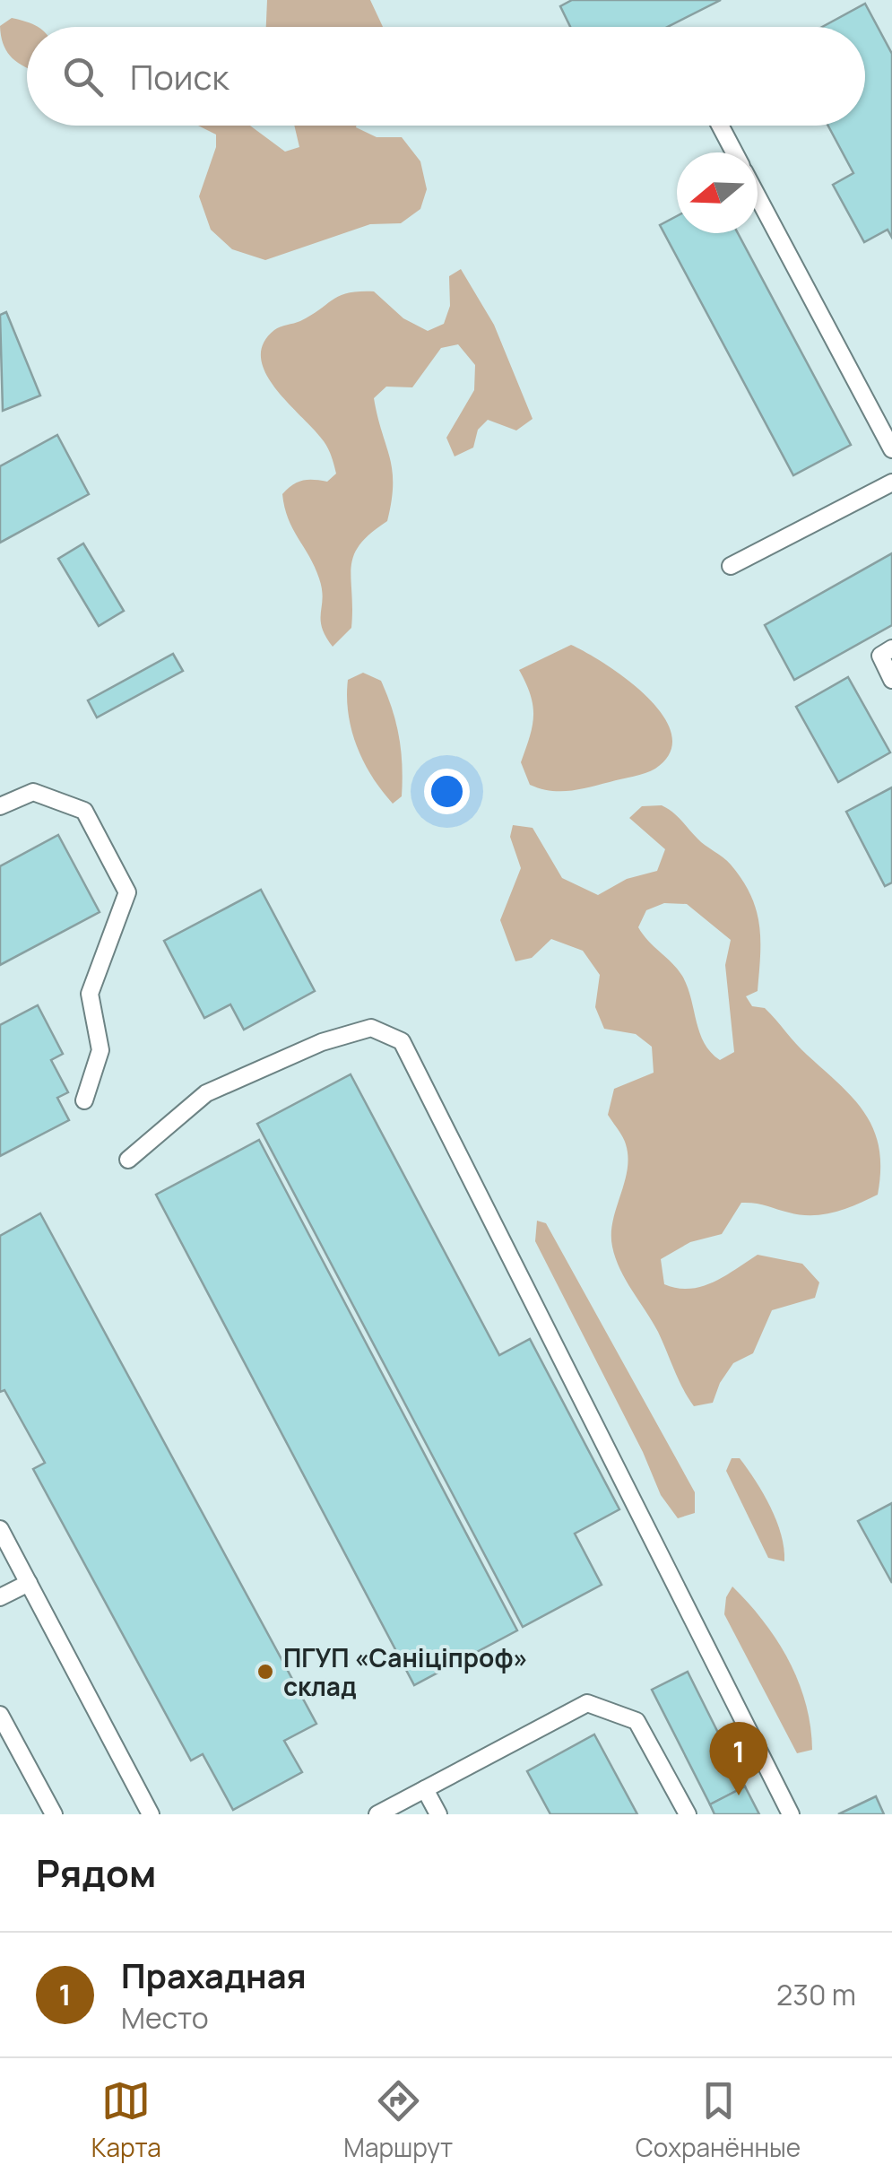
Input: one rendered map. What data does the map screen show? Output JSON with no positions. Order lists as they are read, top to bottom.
{
  "places": ["ПГУП «Саніціпроф» склад"],
  "north": "left",
  "page": {
    "search": "Поиск",
    "pins": "1",
    "heading": "Рядом",
    "list": [
      {
        "mark": "1",
        "name": "Прахадная",
        "note": "Место",
        "value": "230 m"
      }
    ],
    "nav": ["Карта", "Маршрут", "Сохранённые"]
  }
}
